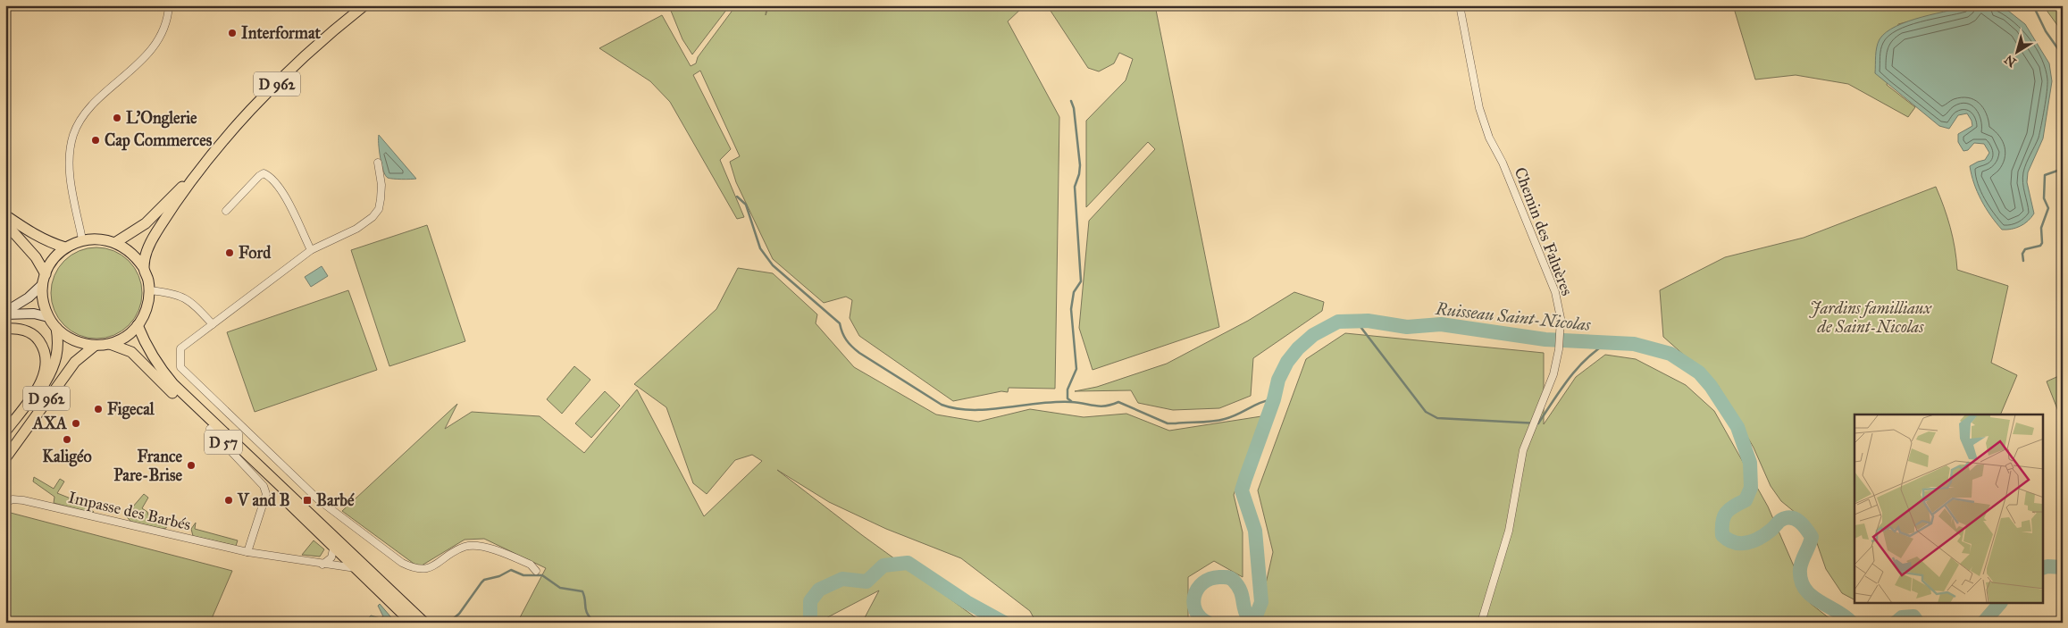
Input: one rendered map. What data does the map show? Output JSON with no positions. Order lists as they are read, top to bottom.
{
  "streets": {
    "main road": ["D 962", "D 57"],
    "street": ["Chemin des Faluères", "Impasse des Barbés"]
  },
  "crossings": [
    ["D 962", "D 57"],
    ["D 57", "Impasse des Barbés"]
  ],
  "water": ["Ruisseau Saint-Nicolas"],
  "parks": ["Jardins familliaux de Saint-Nicolas"],
  "places": {
    "other": [
      "Interformat",
      "L'Onglerie",
      "Cap Commerces",
      "Ford",
      "Figecal",
      "AXA",
      "Kaligéo",
      "France Pare-Brise",
      "V and B"
    ],
    "transit": ["Barbé"]
  },
  "north": "bottom left"
}
